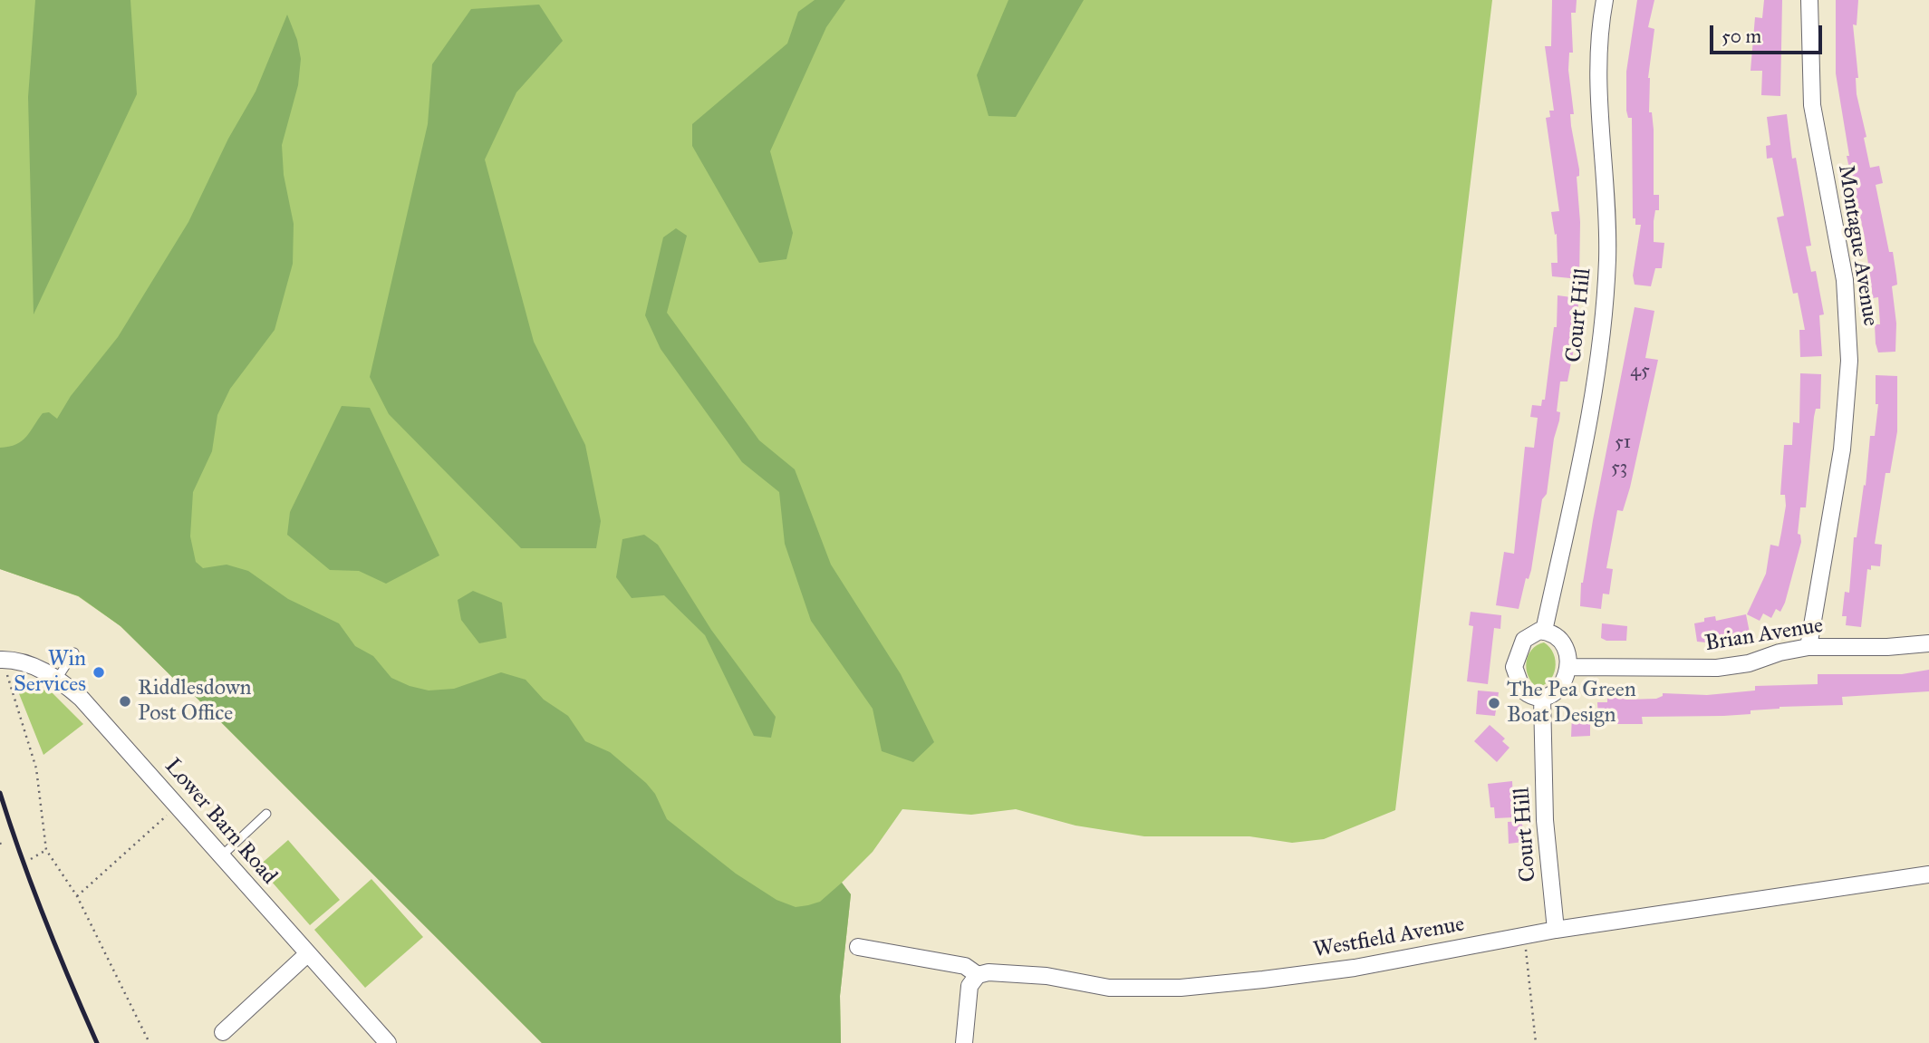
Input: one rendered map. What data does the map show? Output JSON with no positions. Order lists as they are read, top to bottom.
{
  "streets": {
    "street": [
      "Montague Avenue",
      "Court Hill",
      "Brian Avenue",
      "Lower Barn Road",
      "Westfield Avenue"
    ]
  },
  "crossings": [
    ["Montague Avenue", "Brian Avenue"],
    ["Court Hill", "Brian Avenue"],
    ["Court Hill", "Westfield Avenue"]
  ],
  "places": ["Win Services", "Riddlesdown Post Office", "The Pea Green Boat Design"],
  "house_numbers": ["45", "51", "53"],
  "scale_bar": "50 m"
}
